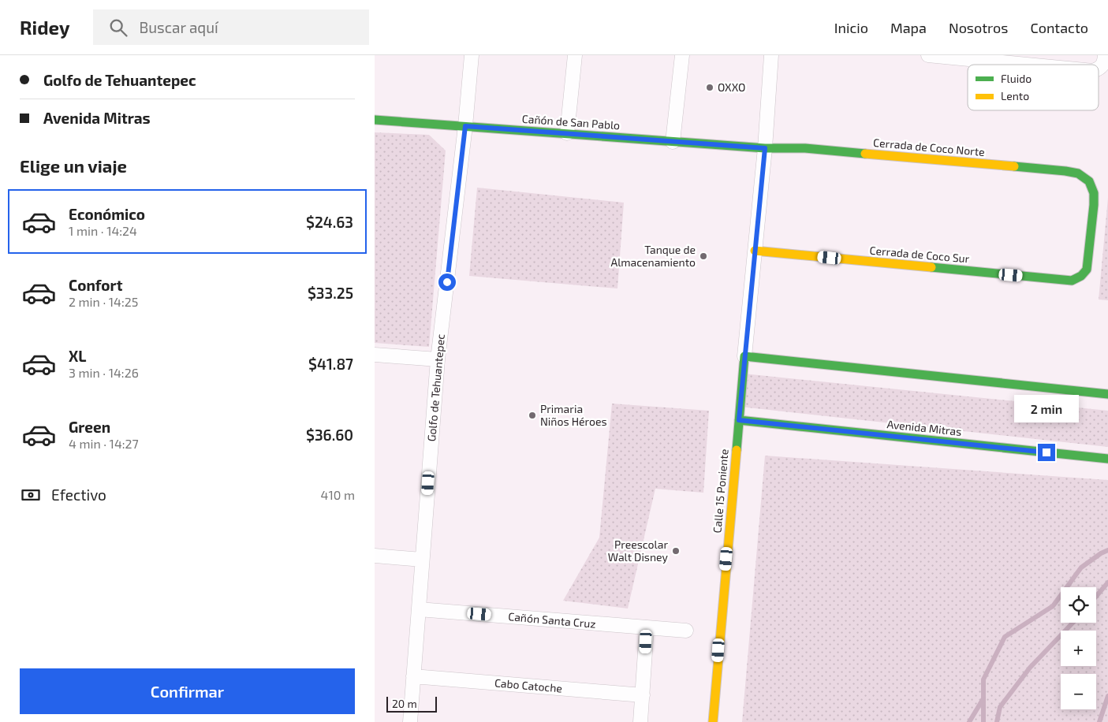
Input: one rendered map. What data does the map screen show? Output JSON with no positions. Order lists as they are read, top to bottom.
{
  "streets": {
    "street": [
      "Cañón de San Pablo",
      "Cerrada de Coco Norte",
      "Cerrada de Coco Sur",
      "Golfo de Tehuantepec",
      "Avenida Mitras",
      "Calle 15 Poniente",
      "Cañón Santa Cruz",
      "Cabo Catoche"
    ]
  },
  "crossings": [
    ["Cañón de San Pablo", "Cerrada de Coco Norte"],
    ["Cañón de San Pablo", "Golfo de Tehuantepec"],
    ["Cerrada de Coco Norte", "Cerrada de Coco Sur"],
    ["Golfo de Tehuantepec", "Cañón Santa Cruz"],
    ["Golfo de Tehuantepec", "Cabo Catoche"],
    ["Avenida Mitras", "Calle 15 Poniente"]
  ],
  "places": [
    "OXXO",
    "Tanque de Almacenamiento",
    "Primaria Niños Héroes",
    "Preescolar Walt Disney"
  ],
  "legend": ["Fluido", "Lento"],
  "scale_bar": "20 m",
  "page": {
    "header": "Ridey",
    "search": "Buscar aquí",
    "nav": [
      "Inicio",
      "Mapa",
      "Nosotros",
      "Contacto"
    ],
    "banner": ["Golfo de Tehuantepec", "Avenida Mitras"],
    "heading": "Elige un viaje",
    "list": [
      {
        "name": "Económico",
        "note": "1 min · 14:24",
        "value": "$24.63"
      },
      {
        "name": "Confort",
        "note": "2 min · 14:25",
        "value": "$33.25"
      },
      {
        "name": "XL",
        "note": "3 min · 14:26",
        "value": "$41.87"
      },
      {
        "name": "Green",
        "note": "4 min · 14:27",
        "value": "$36.60"
      }
    ],
    "bubble": "2 min",
    "pay": ["Efectivo", "410 m"],
    "map_buttons": ["+", "−"],
    "buttons": "Confirmar",
    "scale": "20 m"
  }
}
